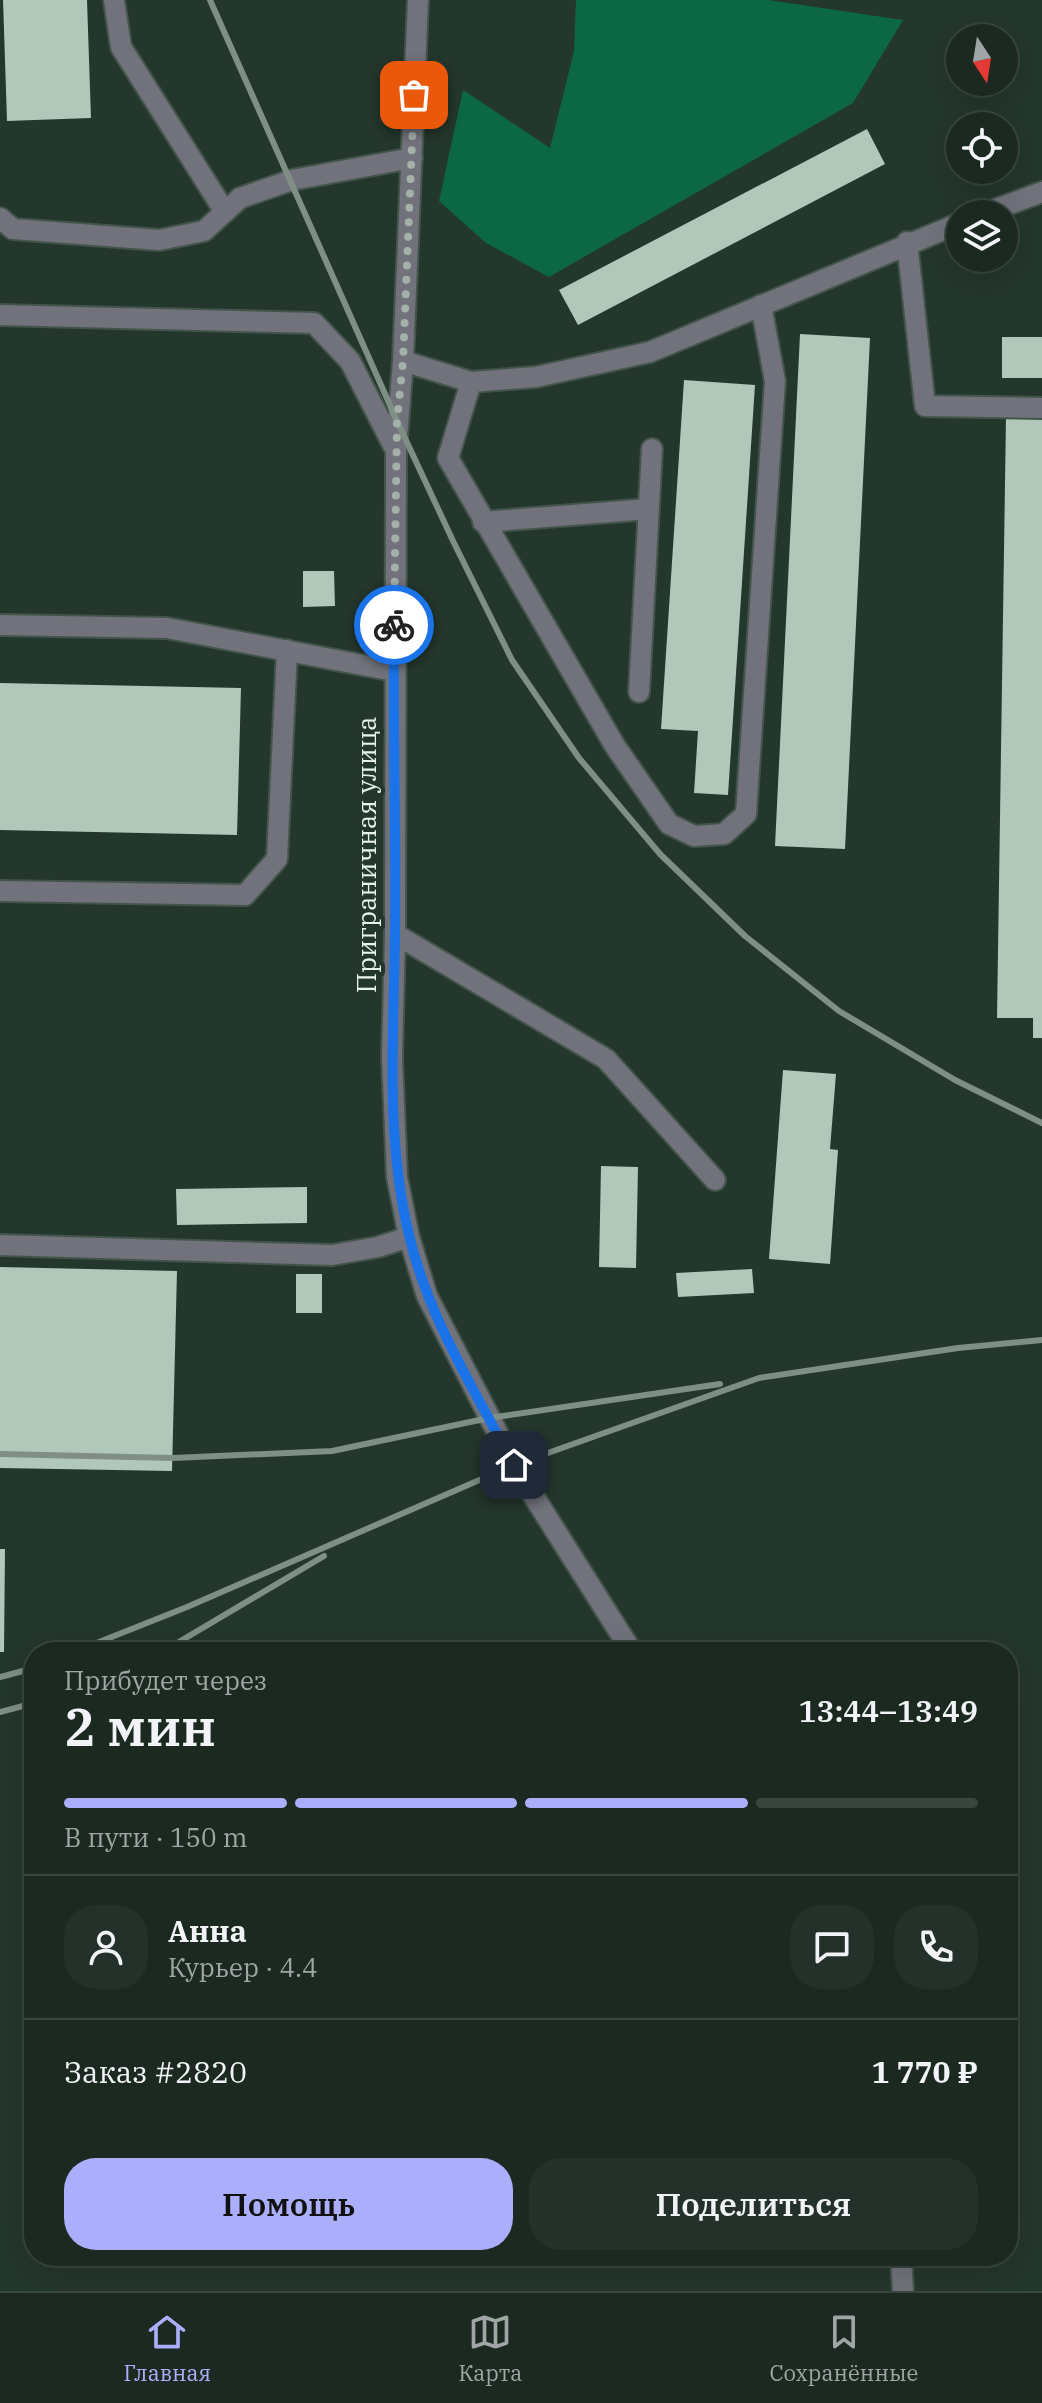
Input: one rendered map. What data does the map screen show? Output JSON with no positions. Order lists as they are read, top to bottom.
{
  "streets": {
    "street": ["Приграничная улица"]
  },
  "north": "bottom",
  "page": {
    "heading": ["2 мин", "Прибудет через", "13:44–13:49"],
    "panel": [
      "Анна",
      "Курьер · 4.4",
      "Заказ #2820",
      "1 770 ₽"
    ],
    "bar": "В пути · 150 m",
    "buttons": ["Помощь", "Поделиться"],
    "tabs": ["Главная", "Карта", "Сохранённые"]
  }
}
